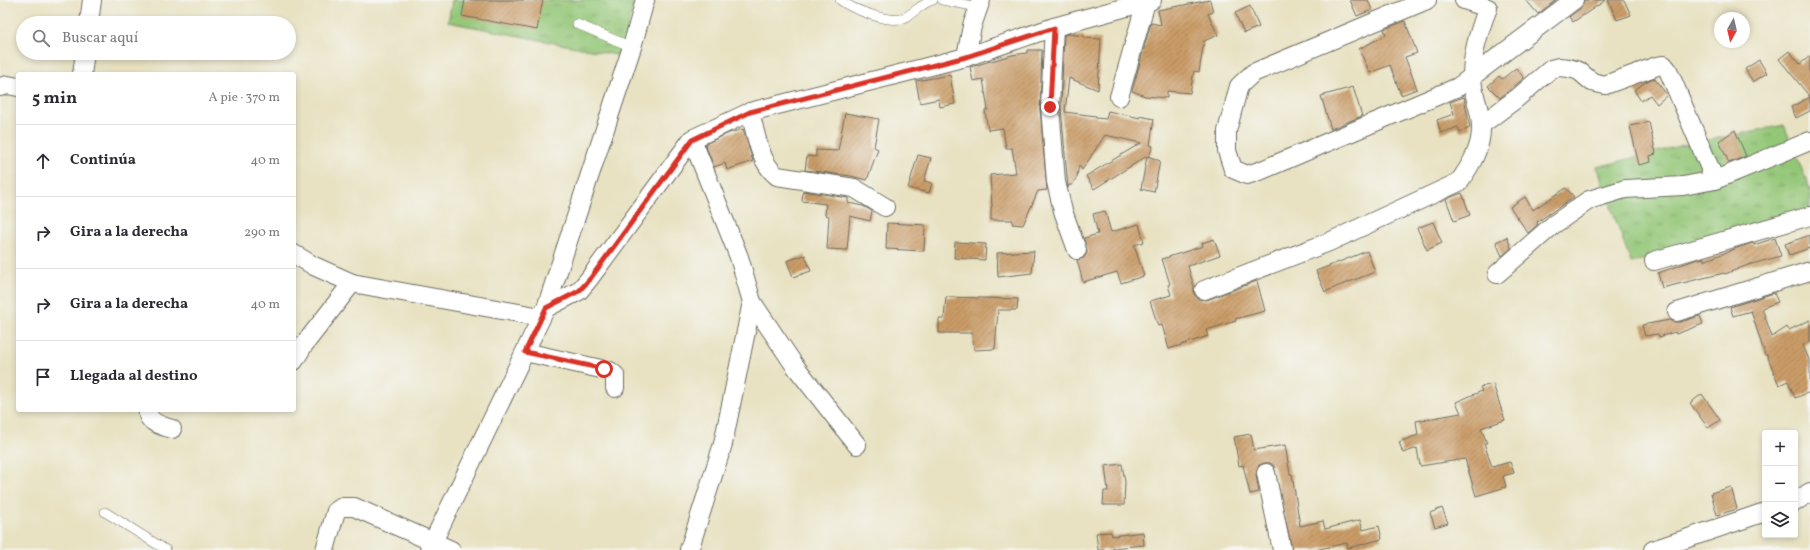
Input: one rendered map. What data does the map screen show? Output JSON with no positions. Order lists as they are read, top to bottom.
{
  "north": "bottom",
  "page": {
    "search": "Buscar aquí",
    "heading": ["5 min", "A pie · 370 m"],
    "list": [
      ["Continúa", "40 m"],
      ["Gira a la derecha", "290 m"],
      ["Gira a la derecha", "40 m"],
      "Llegada al destino"
    ],
    "map_buttons": ["+", "−"]
  }
}
